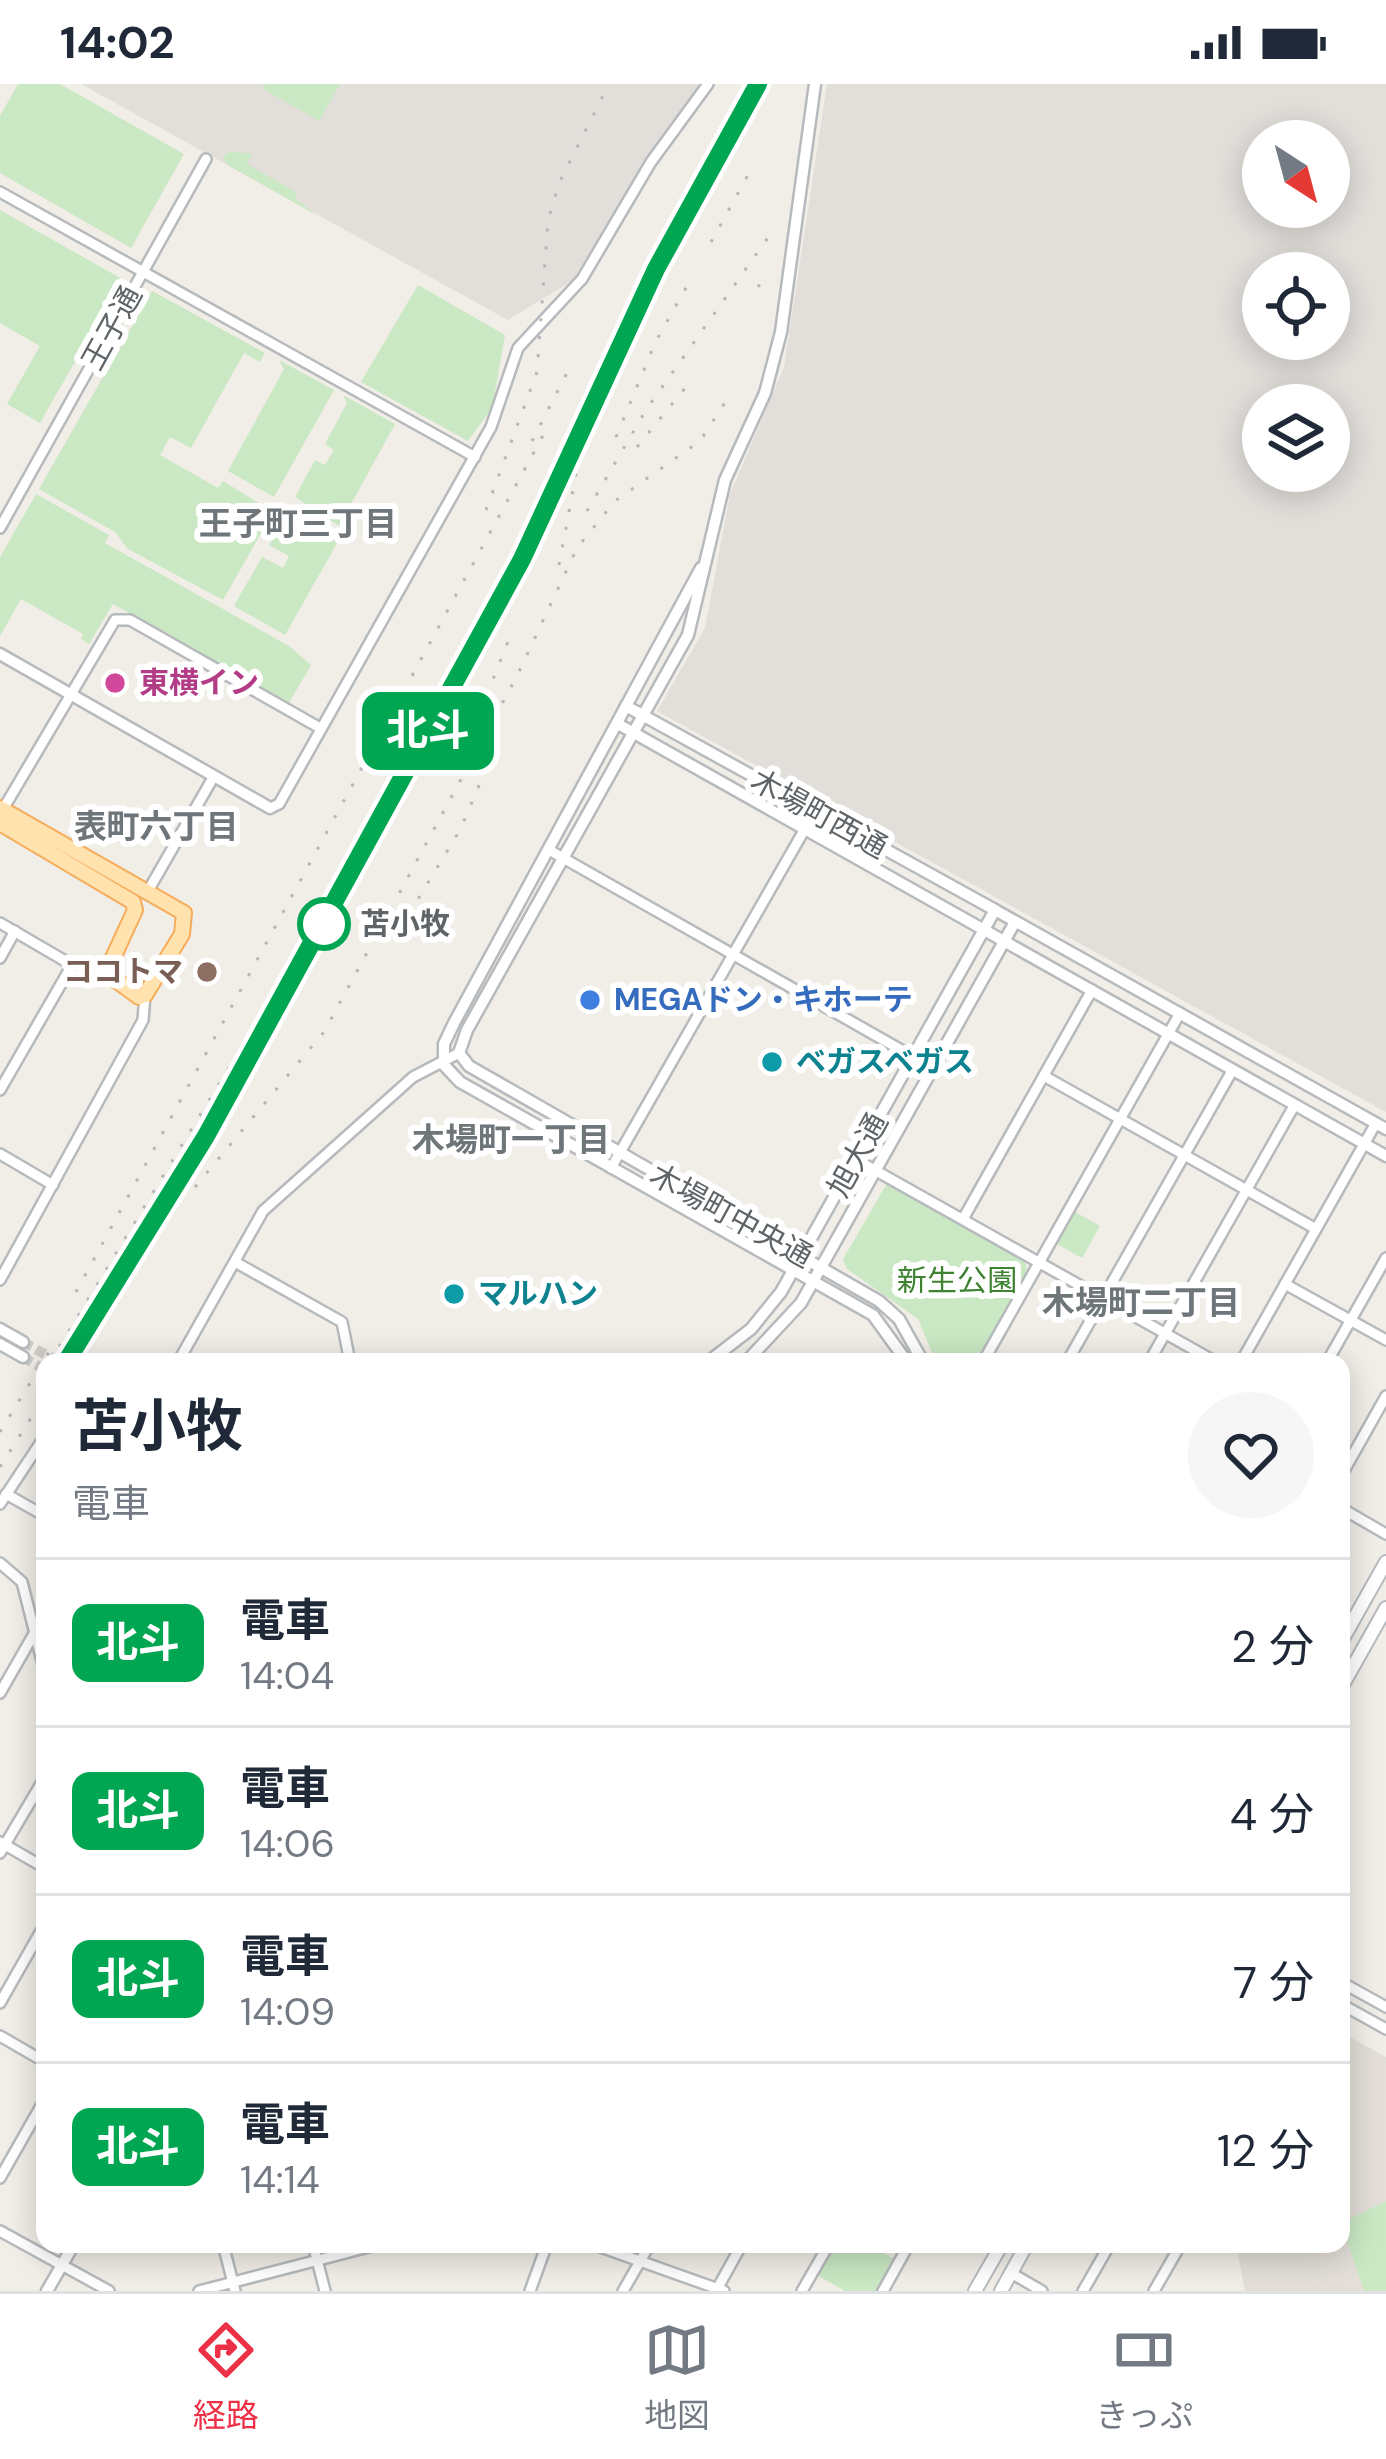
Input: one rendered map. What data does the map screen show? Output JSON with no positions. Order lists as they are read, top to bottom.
{
  "streets": {
    "street": [
      "王子通",
      "木場町西通",
      "旭大通",
      "木場町中央通"
    ]
  },
  "crossings": [
    ["木場町西通", "旭大通"],
    ["旭大通", "木場町中央通"]
  ],
  "districts": [
    "王子町三丁目",
    "表町六丁目",
    "木場町一丁目",
    "木場町二丁目"
  ],
  "parks": ["新生公園"],
  "places": [
    "東横イン",
    "苫小牧",
    "ココトマ",
    "MEGAドン・キホーテ",
    "ベガスベガス",
    "マルハン"
  ],
  "north": "bottom right",
  "page": {
    "status": "14:02",
    "on_map": "北斗",
    "heading": ["苫小牧", "電車"],
    "list": [
      {
        "mark": "北斗",
        "name": "電車",
        "note": "14:04",
        "value": "2 分"
      },
      {
        "mark": "北斗",
        "name": "電車",
        "note": "14:06",
        "value": "4 分"
      },
      {
        "mark": "北斗",
        "name": "電車",
        "note": "14:09",
        "value": "7 分"
      },
      {
        "mark": "北斗",
        "name": "電車",
        "note": "14:14",
        "value": "12 分"
      }
    ],
    "tabs": ["経路", "地図", "きっぷ"]
  }
}
